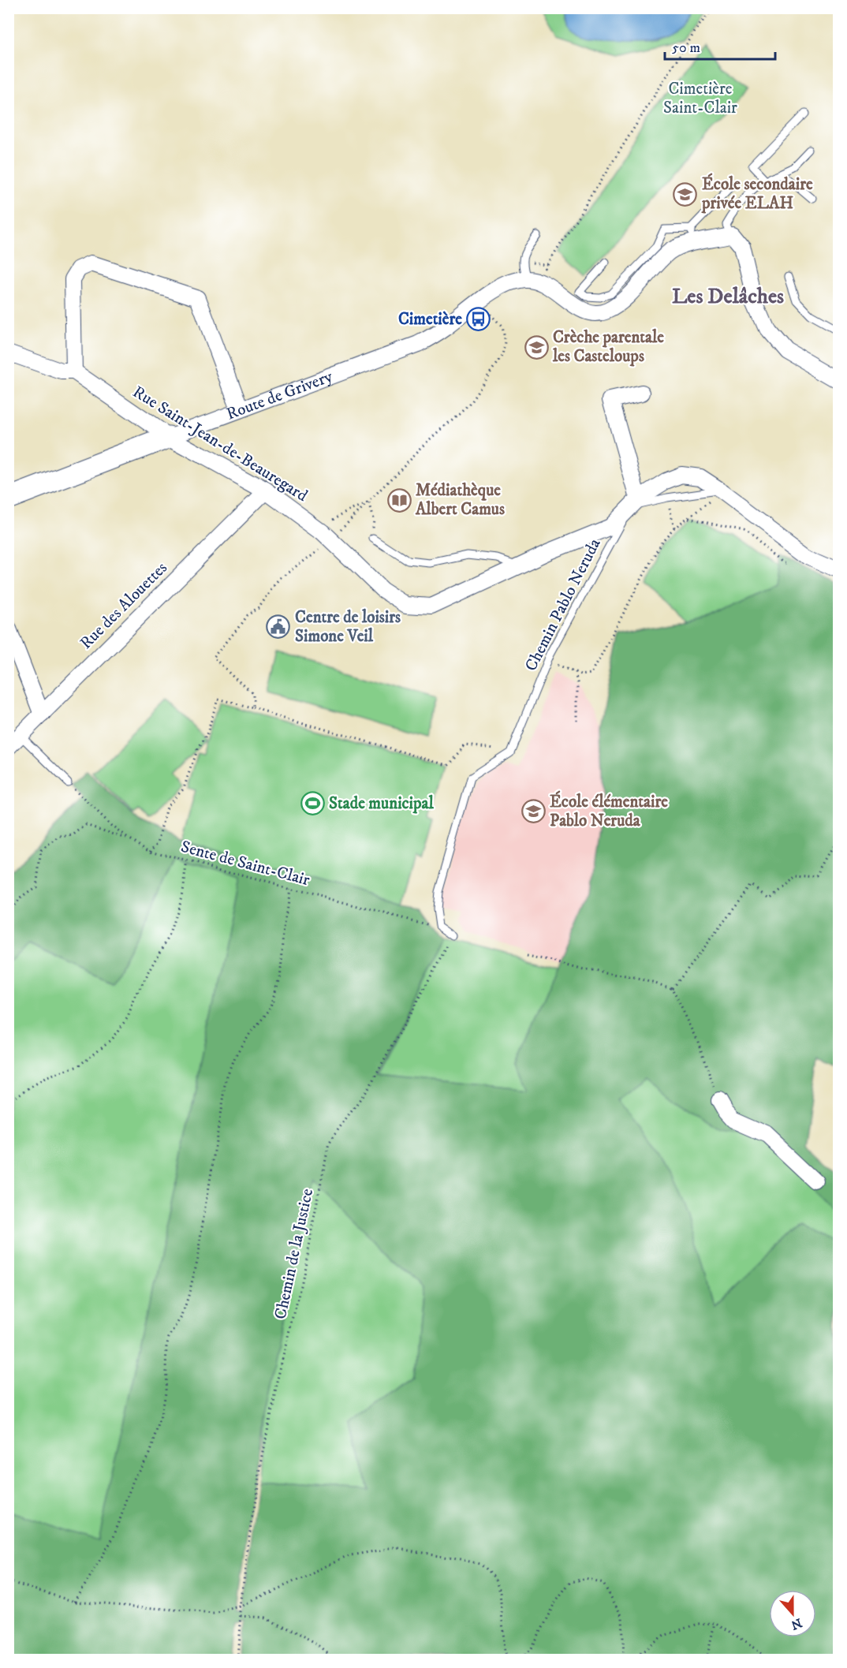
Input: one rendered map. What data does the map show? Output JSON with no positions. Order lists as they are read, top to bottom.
{
  "streets": {
    "street": ["Route de Grivery", "Rue Saint-Jean-de-Beauregard", "Rue des Alouettes"],
    "lane": ["Chemin Pablo Neruda"],
    "path": ["Sente de Saint-Clair", "Chemin de la Justice"]
  },
  "crossings": [
    ["Route de Grivery", "Rue Saint-Jean-de-Beauregard"],
    ["Rue Saint-Jean-de-Beauregard", "Chemin Pablo Neruda"],
    ["Rue Saint-Jean-de-Beauregard", "Rue des Alouettes"]
  ],
  "districts": ["Les Delâches"],
  "parks": ["Cimetière Saint-Clair"],
  "places": {
    "school or university": ["École secondaire privée ELAH", "Crèche parentale les Casteloups", "École élémentaire Pablo Neruda"],
    "bus stop": ["Cimetière"],
    "library": ["Médiathèque Albert Camus"],
    "public building": ["Centre de loisirs Simone Veil"],
    "sports": ["Stade municipal"]
  },
  "scale_bar": "50 m",
  "north": "bottom"
}
